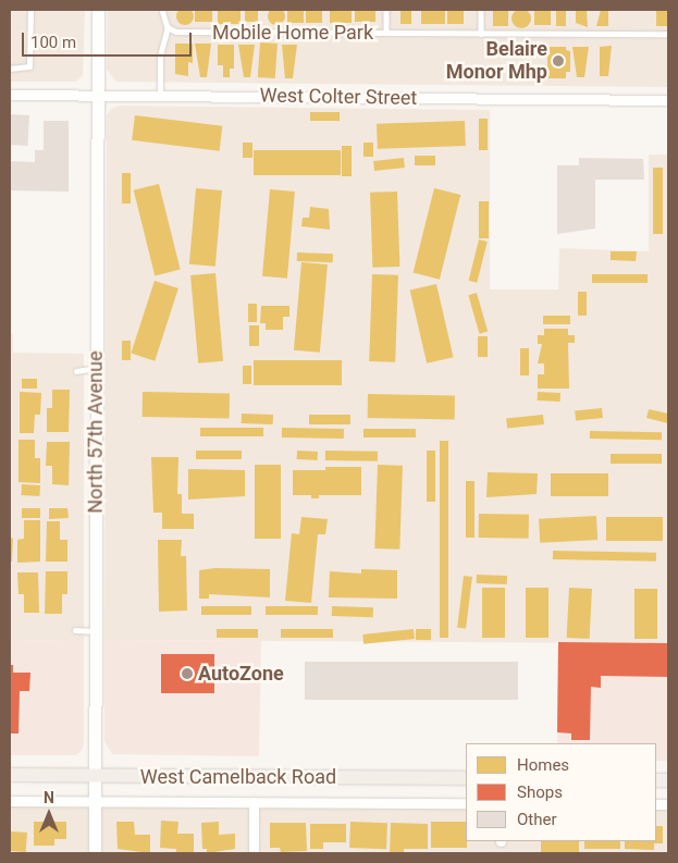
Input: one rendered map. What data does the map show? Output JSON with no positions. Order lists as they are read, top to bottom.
{
  "streets": {
    "main road": ["West Camelback Road"],
    "street": ["West Colter Street", "North 57th Avenue"],
    "lane": ["Mobile Home Park"]
  },
  "crossings": [
    ["West Colter Street", "North 57th Avenue"],
    ["North 57th Avenue", "West Camelback Road"]
  ],
  "places": ["Belaire Monor Mhp", "AutoZone"],
  "legend": ["Homes", "Shops", "Other"],
  "scale_bar": "100 m",
  "north": "top"
}
